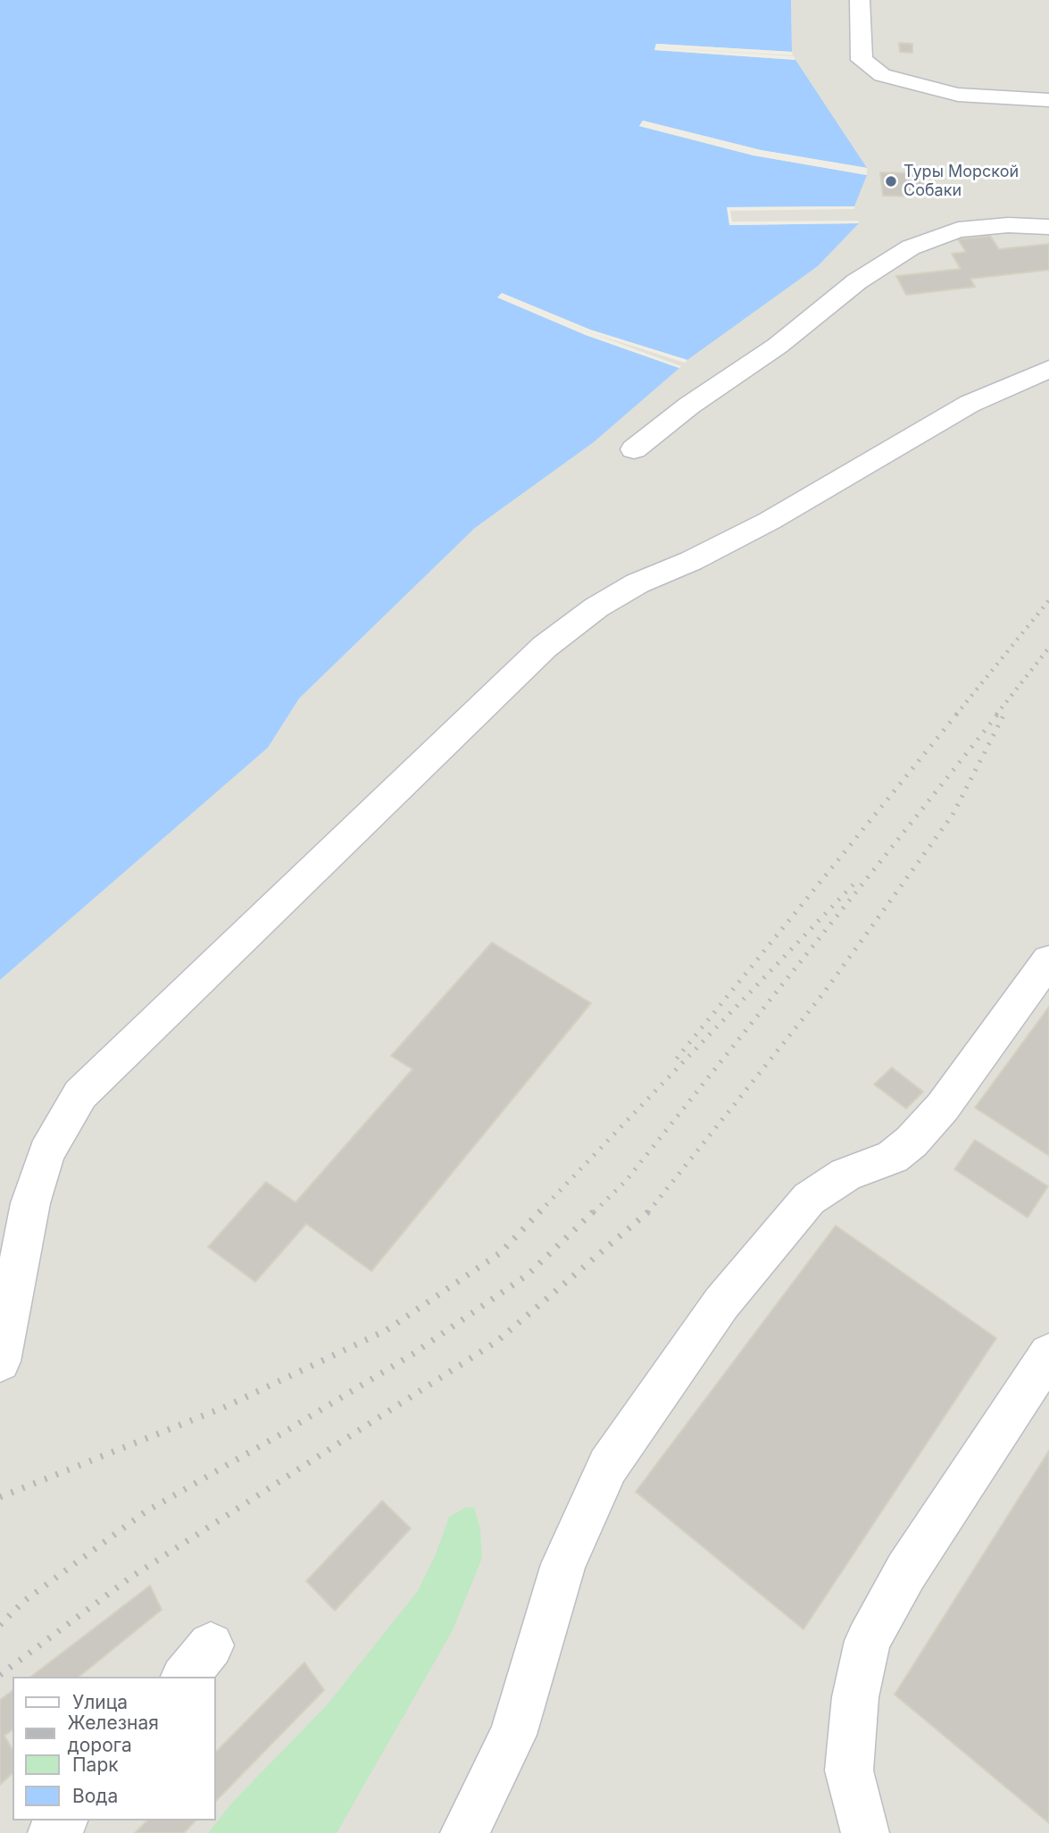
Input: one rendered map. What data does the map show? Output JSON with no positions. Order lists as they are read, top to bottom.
{
  "places": ["Туры Морской Собаки"],
  "legend": [
    "Улица",
    "Железная дорога",
    "Парк",
    "Вода"
  ]
}
